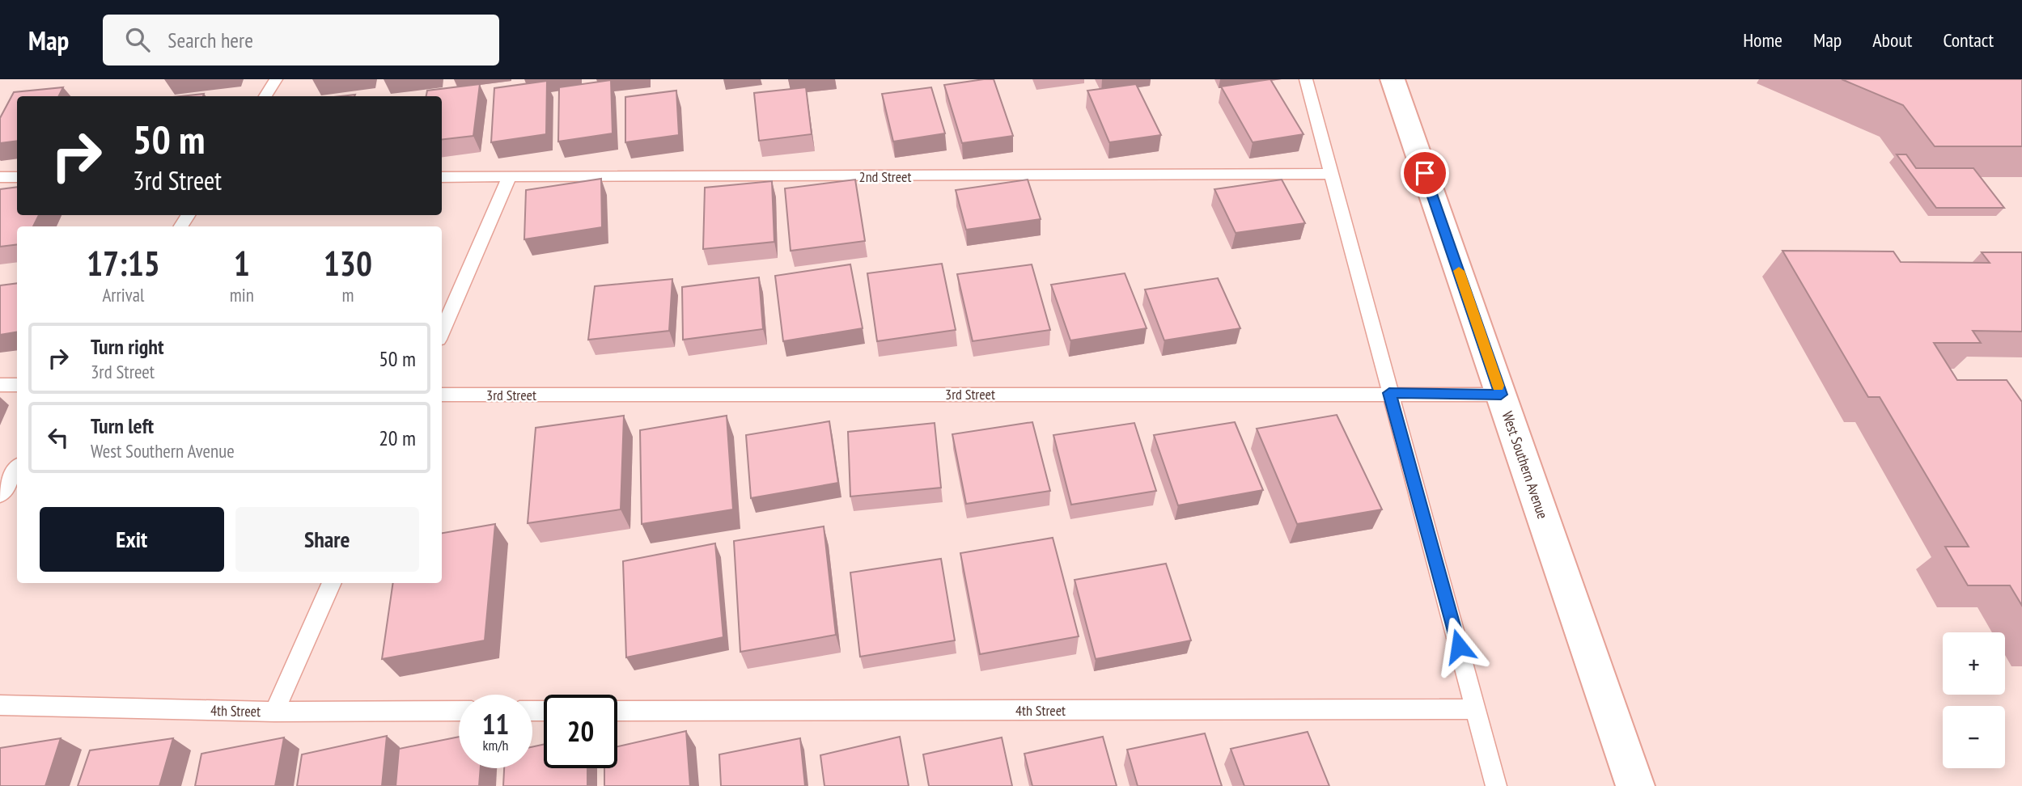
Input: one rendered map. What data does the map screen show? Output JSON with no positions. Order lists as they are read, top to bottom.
{
  "streets": {
    "main road": ["West Southern Avenue"],
    "lane": ["2nd Street", "3rd Street", "4th Street"]
  },
  "crossings": [
    ["3rd Street", "West Southern Avenue"]
  ],
  "page": {
    "header": "Map",
    "search": "Search here",
    "nav": [
      "Home",
      "Map",
      "About",
      "Contact"
    ],
    "turn": ["50 m", "3rd Street"],
    "eta": [
      "17:15",
      "Arrival",
      "1",
      "min",
      "130",
      "m"
    ],
    "list": [
      {
        "name": "Turn right",
        "note": "3rd Street",
        "value": "50 m"
      },
      {
        "name": "Turn left",
        "note": "West Southern Avenue",
        "value": "20 m"
      }
    ],
    "buttons": ["Exit", "Share"],
    "map_buttons": ["+", "−"],
    "speed": "11 km/h",
    "limit": "20"
  }
}
